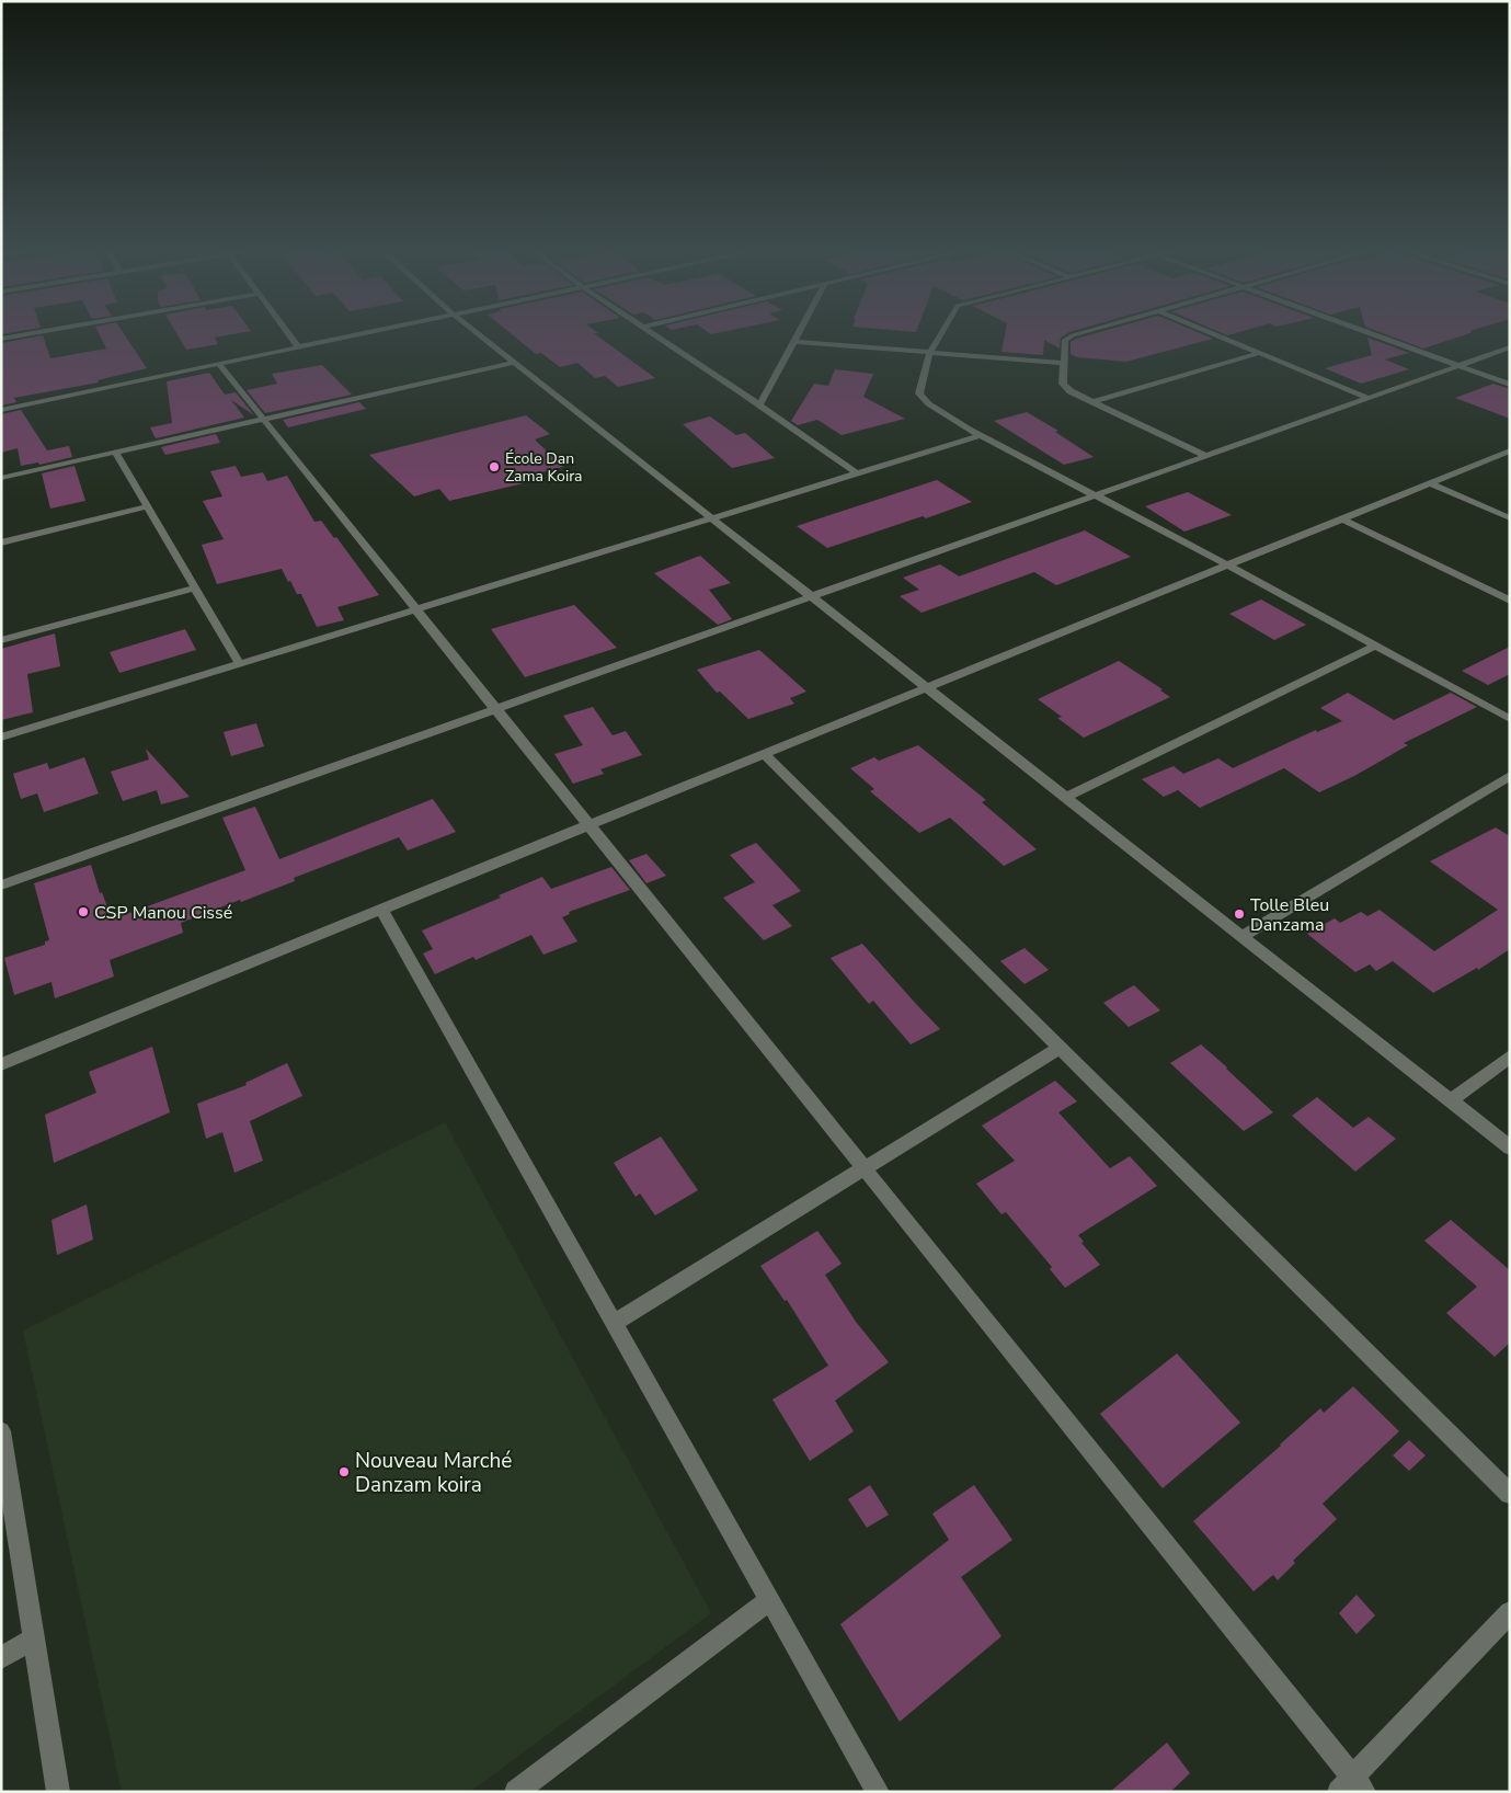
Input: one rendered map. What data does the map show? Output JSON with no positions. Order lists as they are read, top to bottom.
{
  "places": [
    "École Dan Zama Koira",
    "CSP Manou Cissé",
    "Tolle Bleu Danzama",
    "Nouveau Marché Danzam koira"
  ]
}
